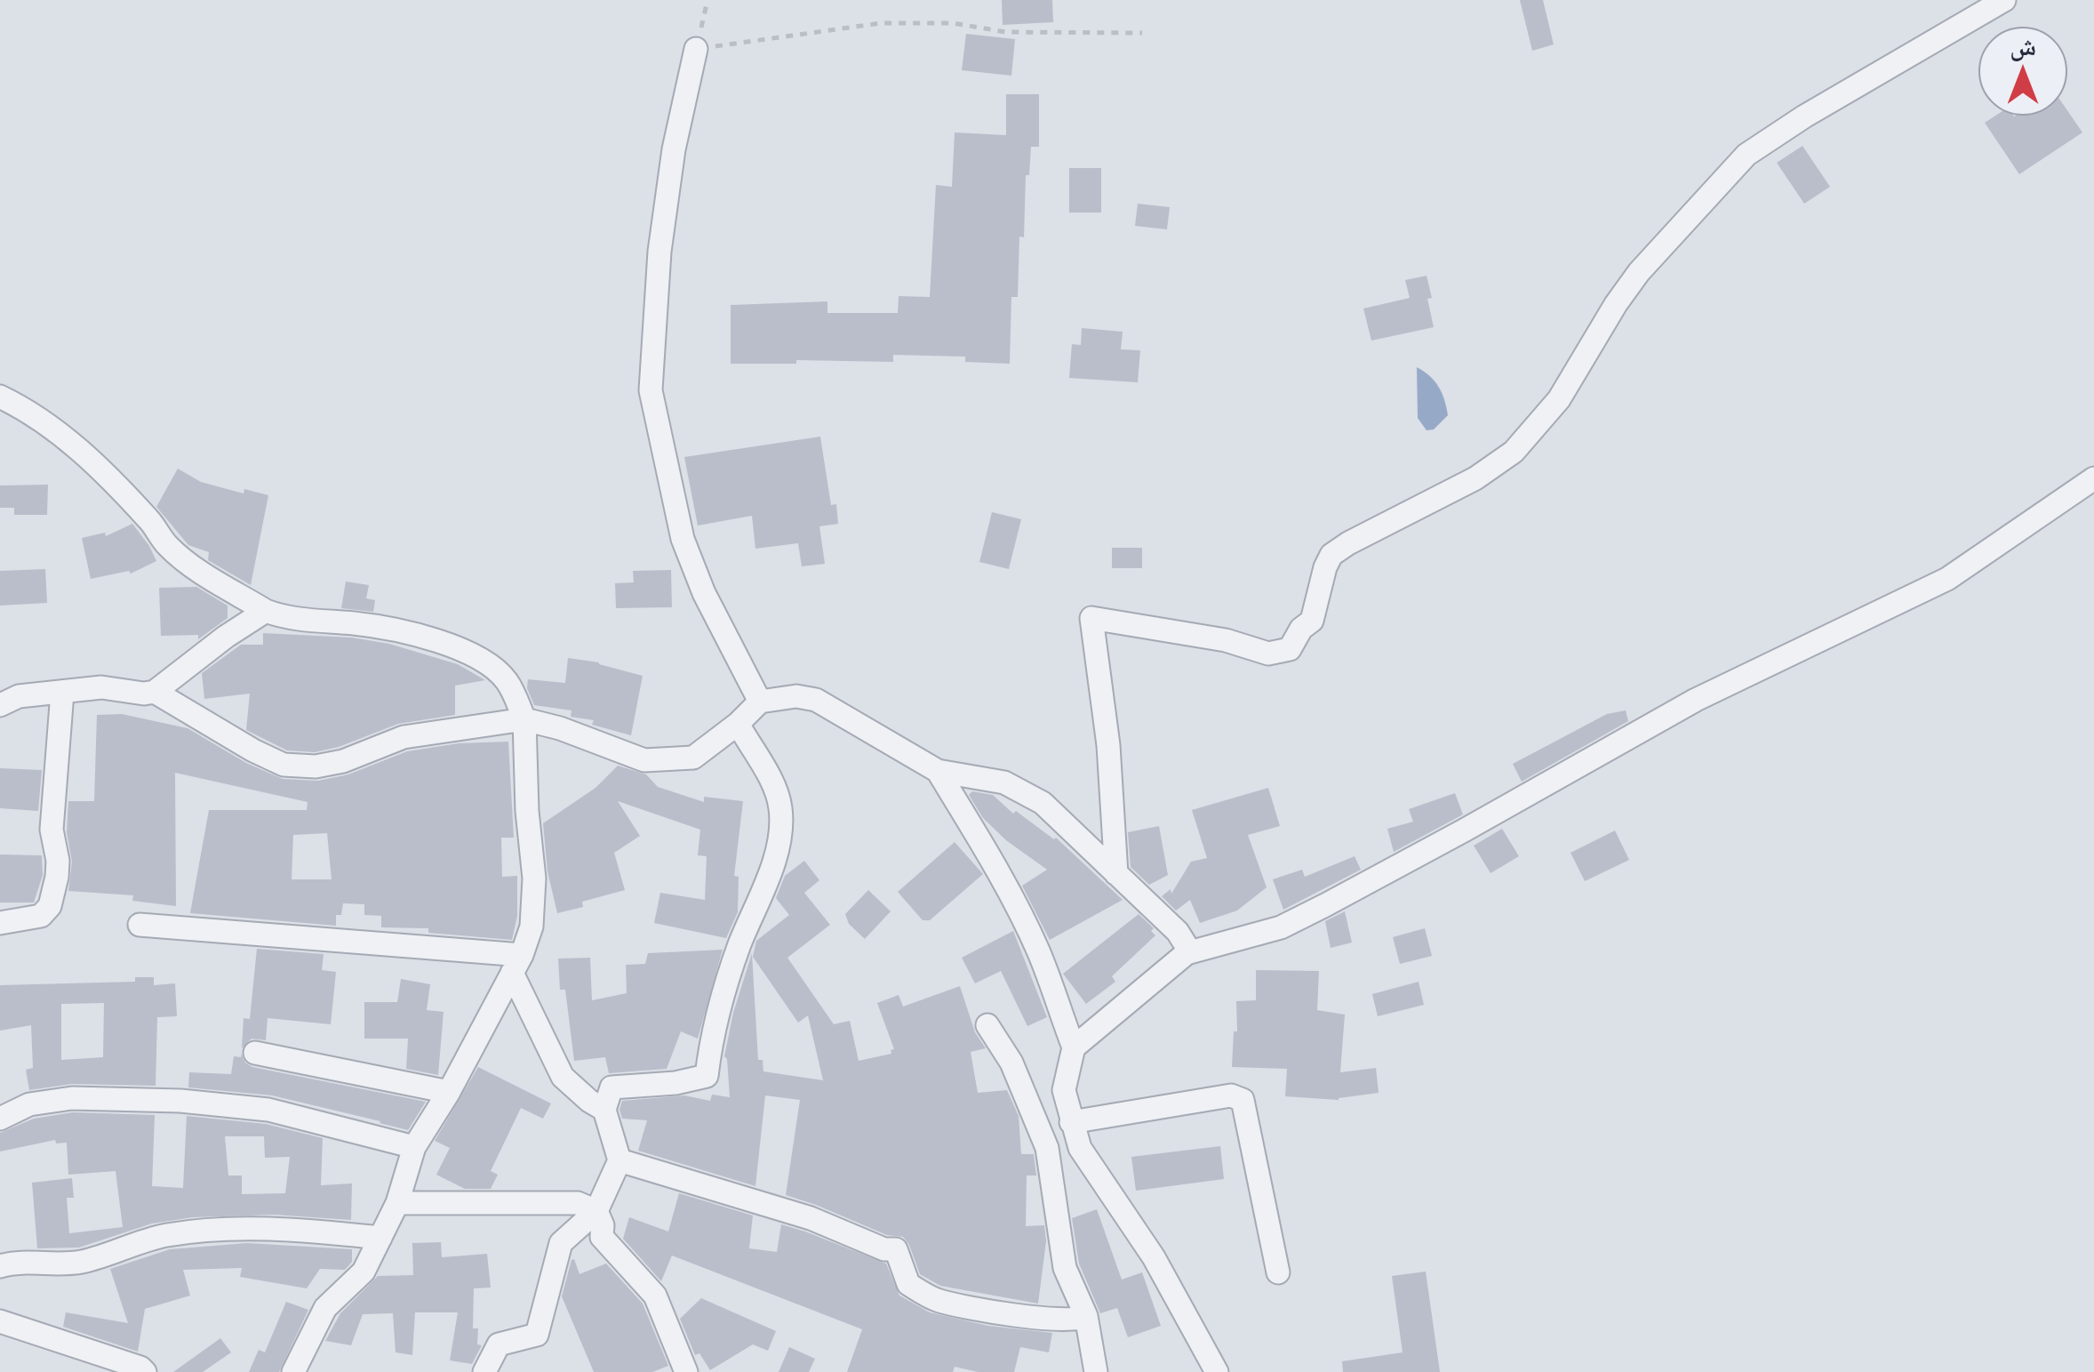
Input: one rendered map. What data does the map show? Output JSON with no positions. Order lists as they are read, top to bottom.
{
  "north": "top"
}
